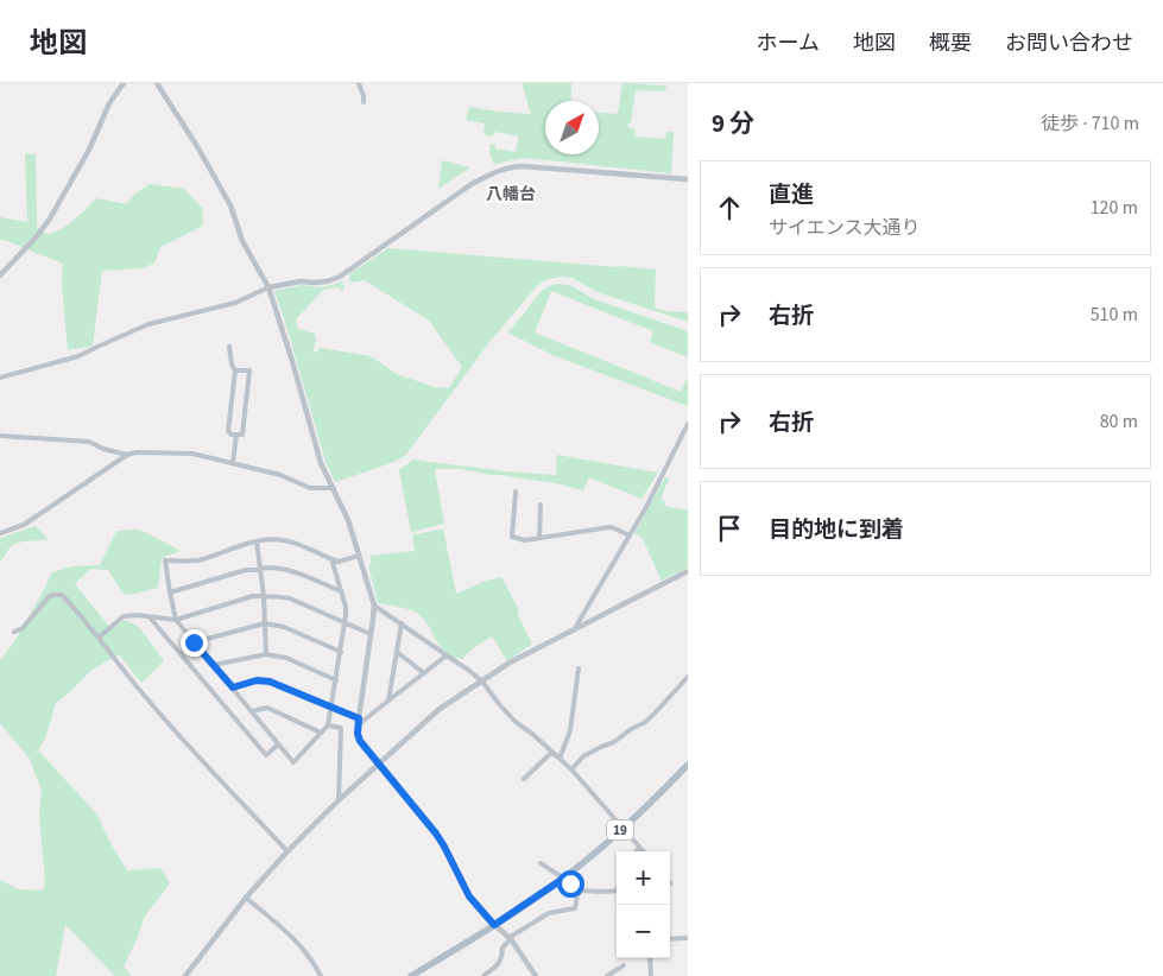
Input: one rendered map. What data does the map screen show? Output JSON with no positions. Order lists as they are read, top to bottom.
{
  "streets": {
    "main road": ["19"]
  },
  "districts": ["八幡台"],
  "north": "top right",
  "page": {
    "header": "地図",
    "nav": [
      "ホーム",
      "地図",
      "概要",
      "お問い合わせ"
    ],
    "heading": ["9 分", "徒歩 · 710 m"],
    "list": [
      ["直進", "サイエンス大通り", "120 m"],
      ["右折", "510 m"],
      ["右折", "80 m"],
      "目的地に到着"
    ],
    "map_buttons": ["+", "−"]
  }
}
